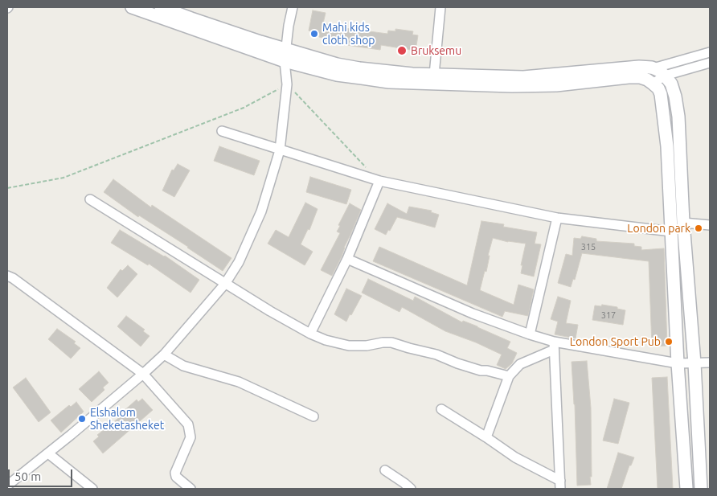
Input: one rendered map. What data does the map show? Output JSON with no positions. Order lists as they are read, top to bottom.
{
  "places": [
    "Mahi kids cloth shop",
    "Bruksemu",
    "London park",
    "London Sport Pub",
    "Elshalom Sheketasheket"
  ],
  "house_numbers": ["315", "317"],
  "scale_bar": "50 m"
}
